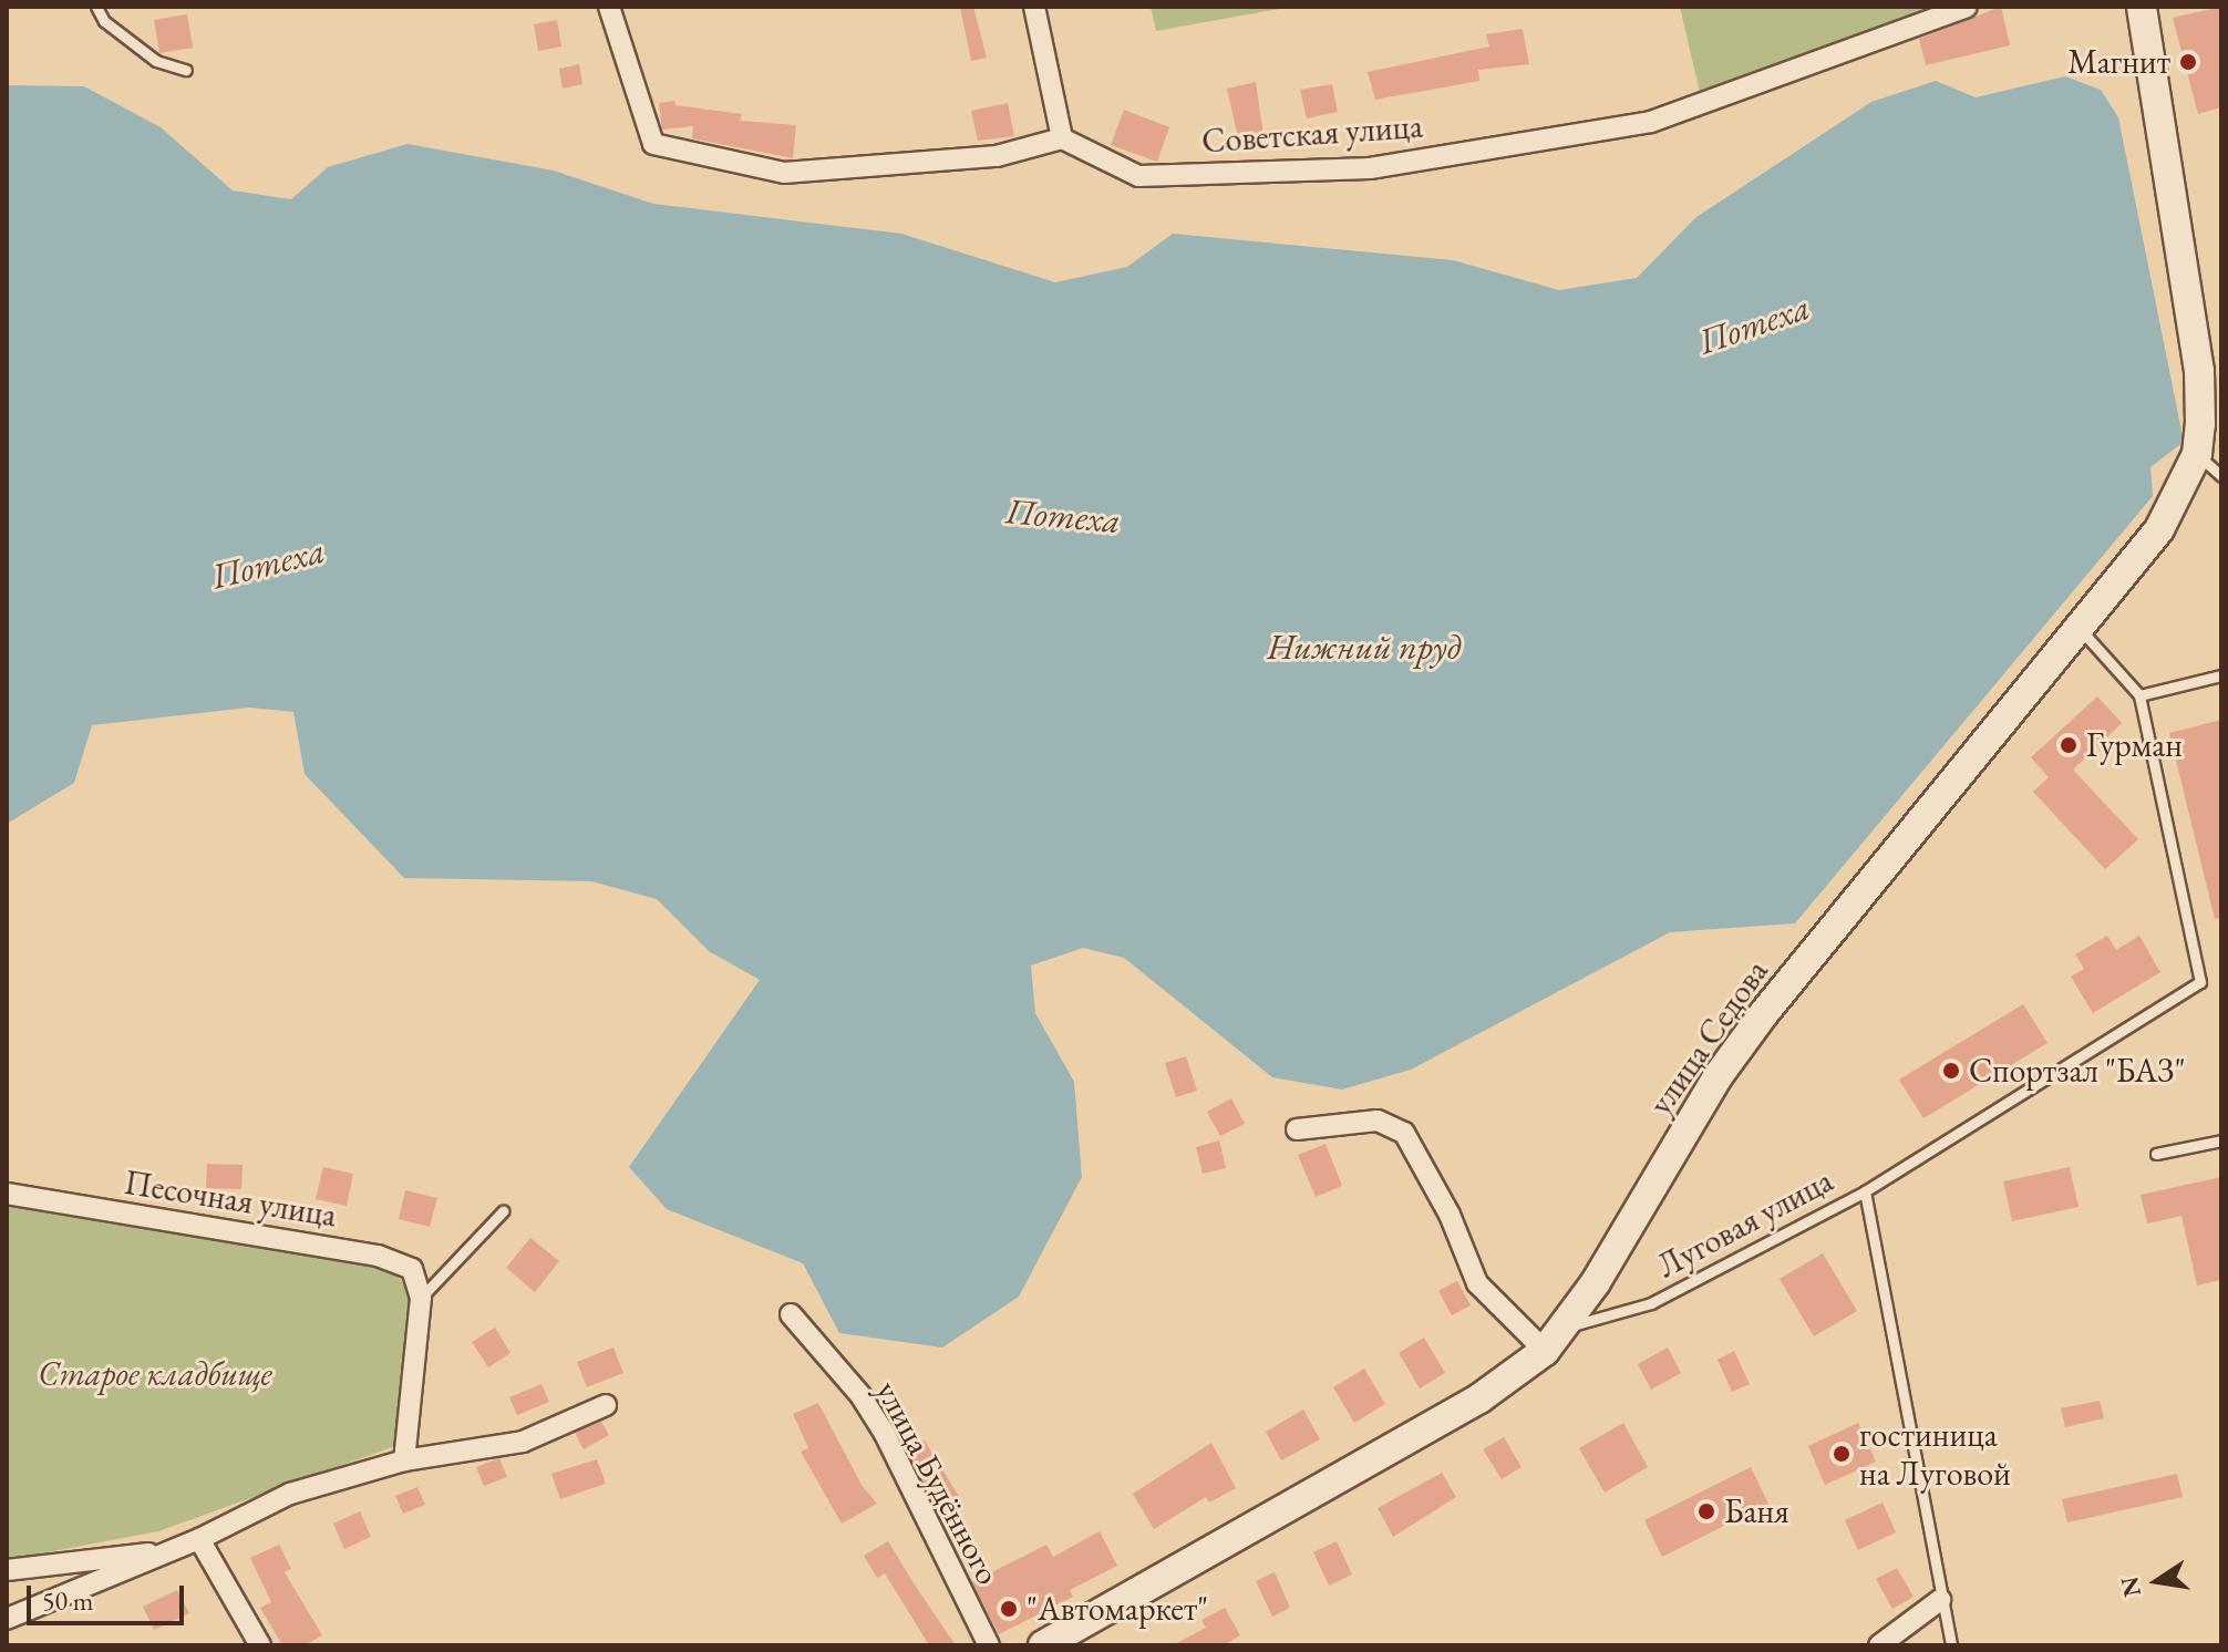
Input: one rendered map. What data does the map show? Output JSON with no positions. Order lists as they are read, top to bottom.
{
  "streets": {
    "main road": ["улица Седова"],
    "street": ["Советская улица", "Песочная улица", "улица Будённого"],
    "lane": ["Луговая улица"]
  },
  "crossings": [
    ["улица Седова", "Луговая улица"]
  ],
  "water": ["Потеха", "Нижний пруд"],
  "parks": ["Старое кладбище"],
  "places": [
    "Магнит",
    "Гурман",
    "Спортзал \"БАЗ\"",
    "гостиница на Луговой",
    "Баня",
    "\"Автомаркет\""
  ],
  "scale_bar": "50 m",
  "north": "left"
}
